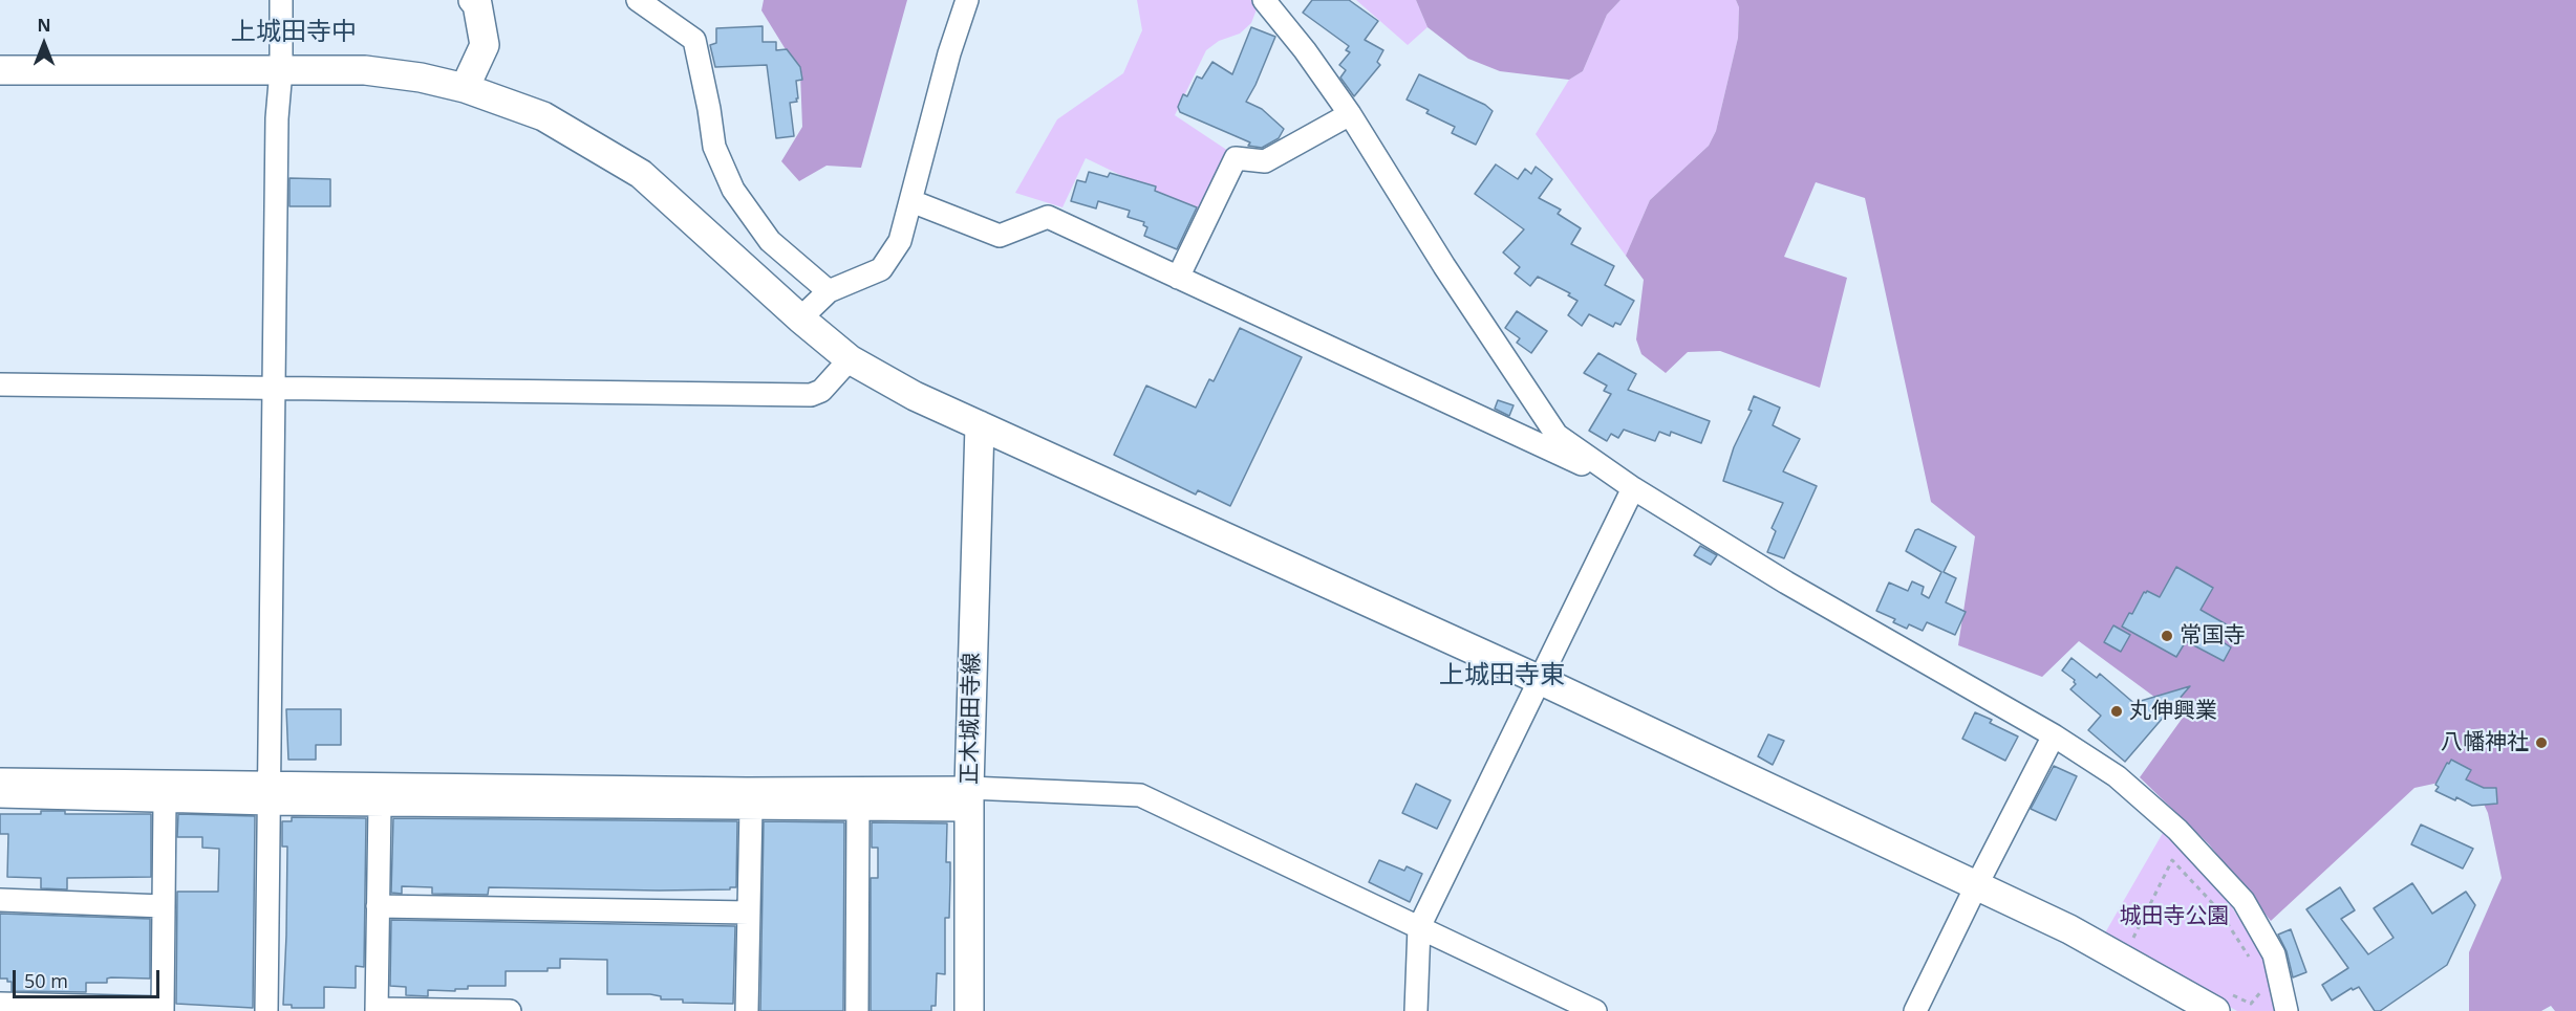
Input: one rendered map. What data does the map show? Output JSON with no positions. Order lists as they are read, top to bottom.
{
  "streets": {
    "street": ["正木城田寺線"]
  },
  "districts": ["上城田寺中", "上城田寺東"],
  "parks": ["城田寺公園"],
  "places": ["常国寺", "丸伸興業", "八幡神社"],
  "scale_bar": "50 m",
  "north": "top"
}
